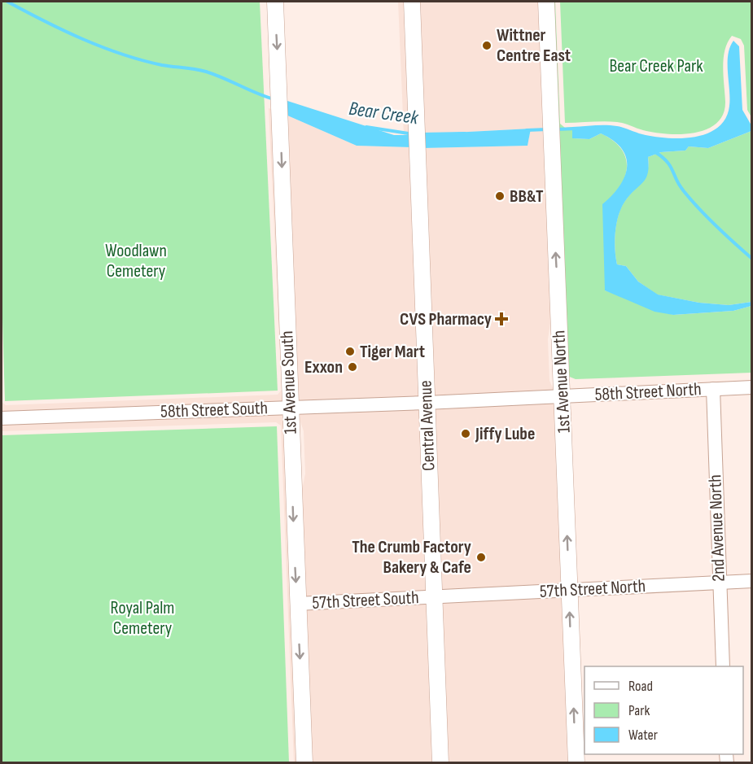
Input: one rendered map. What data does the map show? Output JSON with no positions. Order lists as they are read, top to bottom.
{
  "streets": {
    "main road": ["1st Avenue North", "1st Avenue South", "Central Avenue"],
    "street": [
      "58th Street North",
      "58th Street South",
      "2nd Avenue North",
      "57th Street North",
      "57th Street South"
    ]
  },
  "crossings": [
    ["1st Avenue North", "58th Street North"],
    ["1st Avenue North", "57th Street North"],
    ["1st Avenue South", "58th Street South"],
    ["1st Avenue South", "57th Street South"],
    ["58th Street North", "58th Street South"],
    ["58th Street North", "Central Avenue"],
    ["58th Street North", "2nd Avenue North"],
    ["58th Street South", "Central Avenue"],
    ["Central Avenue", "57th Street North"],
    ["Central Avenue", "57th Street South"],
    ["2nd Avenue North", "57th Street North"],
    ["57th Street North", "57th Street South"]
  ],
  "one_way": ["1st Avenue North", "1st Avenue South"],
  "water": ["Bear Creek"],
  "parks": ["Bear Creek Park", "Woodlawn Cemetery", "Royal Palm Cemetery"],
  "places": {
    "other": [
      "Wittner Centre East",
      "BB&T",
      "Tiger Mart",
      "Exxon",
      "Jiffy Lube",
      "The Crumb Factory Bakery & Cafe"
    ],
    "health": ["CVS Pharmacy"]
  },
  "legend": ["Road", "Park", "Water"]
}
